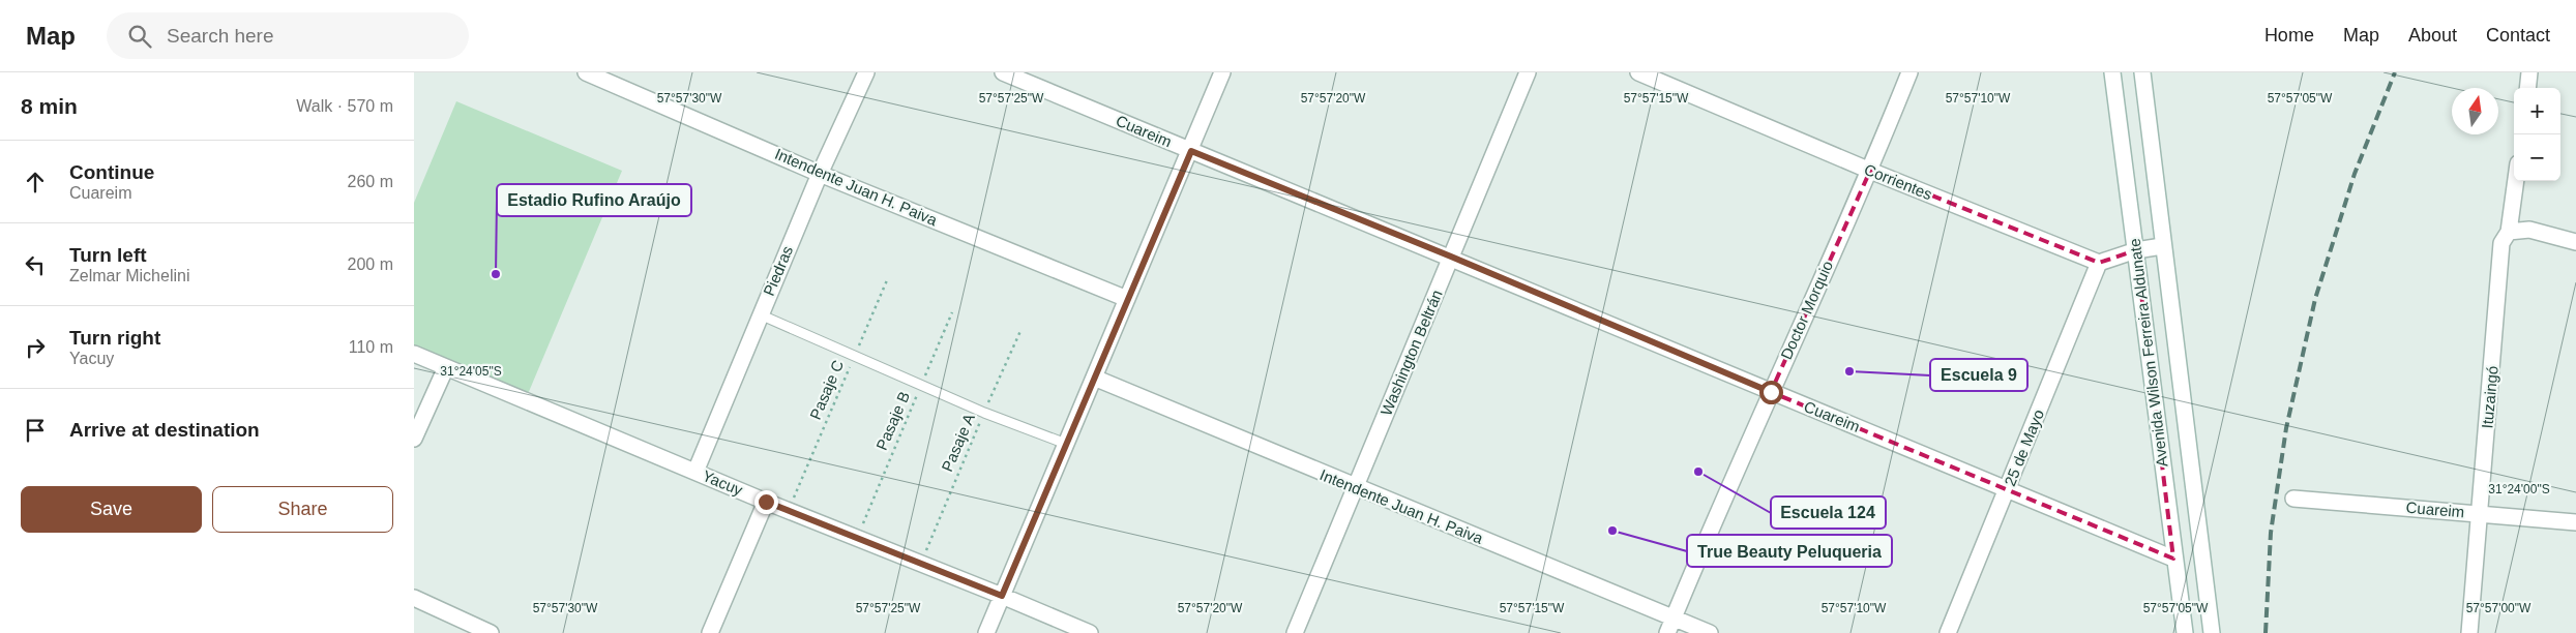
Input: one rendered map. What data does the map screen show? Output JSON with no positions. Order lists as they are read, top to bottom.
{
  "streets": {
    "street": [
      "Cuareim",
      "Corrientes",
      "Intendente Juan H. Paiva",
      "Piedras",
      "Doctor Morquio",
      "Washington Beltrán",
      "Avenida Wilson Ferreira Aldunate",
      "Ituzaingó",
      "25 de Mayo",
      "Yacuy"
    ],
    "path": ["Pasaje C", "Pasaje B", "Pasaje A"]
  },
  "crossings": [
    ["Cuareim", "Doctor Morquio"],
    ["Cuareim", "Washington Beltrán"],
    ["Cuareim", "Avenida Wilson Ferreira Aldunate"],
    ["Cuareim", "Ituzaingó"],
    ["Cuareim", "25 de Mayo"],
    ["Corrientes", "Doctor Morquio"],
    ["Corrientes", "25 de Mayo"],
    ["Intendente Juan H. Paiva", "Piedras"],
    ["Intendente Juan H. Paiva", "Doctor Morquio"],
    ["Intendente Juan H. Paiva", "Washington Beltrán"],
    ["Piedras", "Yacuy"],
    ["Pasaje C", "Yacuy"],
    ["Pasaje B", "Yacuy"],
    ["Pasaje A", "Yacuy"]
  ],
  "places": [
    "Estadio Rufino Araújo",
    "Escuela 9",
    "Escuela 124",
    "True Beauty Peluqueria"
  ],
  "north": "top",
  "page": {
    "header": "Map",
    "search": "Search here",
    "nav": [
      "Home",
      "Map",
      "About",
      "Contact"
    ],
    "heading": ["8 min", "Walk · 570 m"],
    "map_buttons": ["+", "−"],
    "list": [
      ["Continue", "Cuareim", "260 m"],
      ["Turn left", "Zelmar Michelini", "200 m"],
      ["Turn right", "Yacuy", "110 m"],
      "Arrive at destination"
    ],
    "buttons": ["Save", "Share"]
  },
  "coordinates": [
    "57°57'30\"W",
    "57°57'25\"W",
    "57°57'20\"W",
    "57°57'15\"W",
    "57°57'10\"W",
    "57°57'05\"W",
    "31°24'05\"S",
    "31°24'00\"S",
    "57°57'00\"W"
  ]
}
